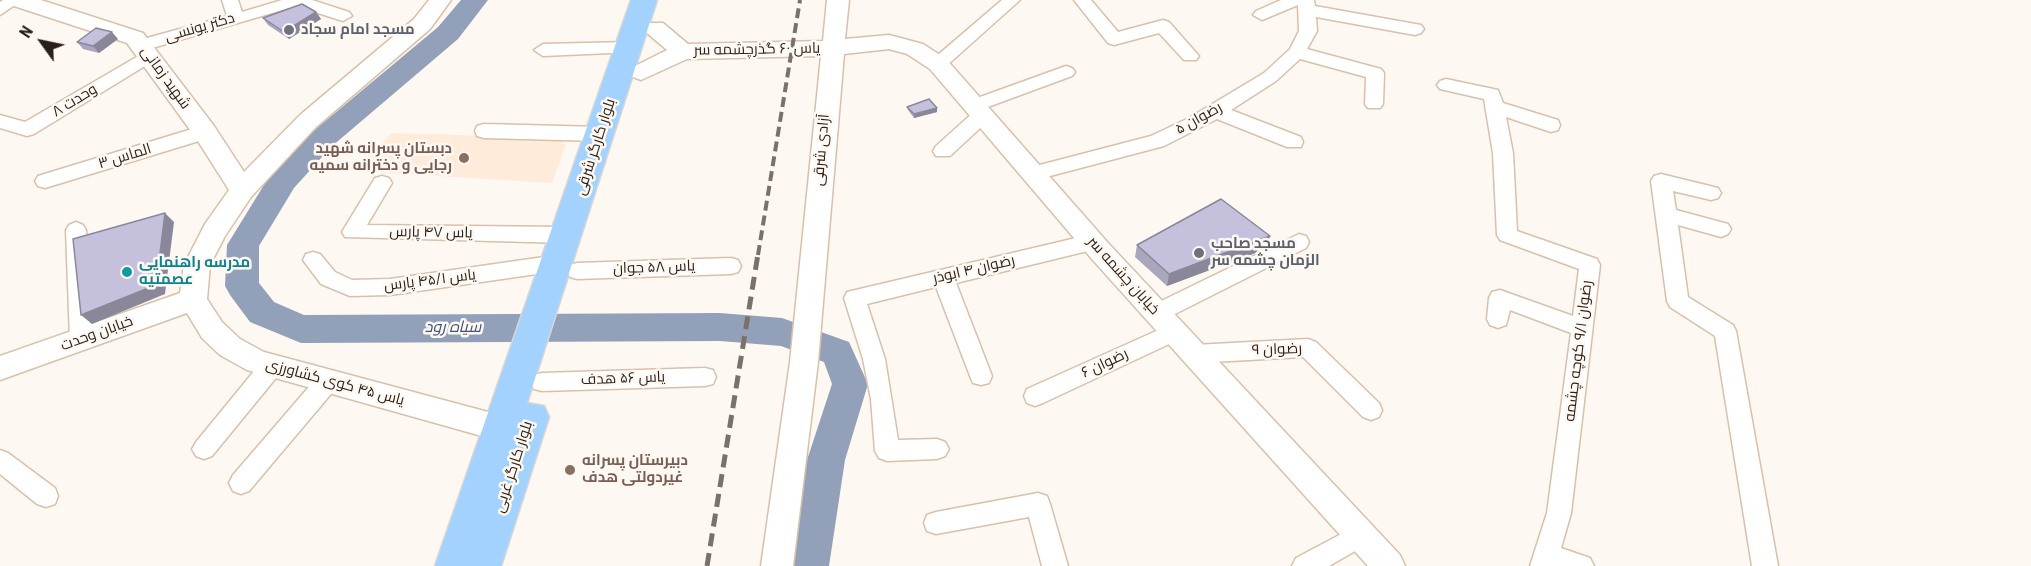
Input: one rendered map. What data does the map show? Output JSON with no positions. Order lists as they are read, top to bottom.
{
  "streets": {
    "main road": ["بلوار کارگر شرقی", "بلوار کارگر غربی"],
    "street": [
      "دکتر یونسی",
      "یاس ۶۰ گذرچشمه سر",
      "شهید زمانی",
      "وحدت ۸",
      "رضوان ۵",
      "آزادی شرقی",
      "الماس ۳",
      "یاس ۴۷ پارس",
      "یاس ۵۸ جوان",
      "رضوان ۴ ابوذر",
      "خیابان چشمه سر",
      "یاس ۴۵/۱ پارس",
      "خیابان وحدت",
      "رضوان ۹",
      "رضوان ۹/۱ کوچه چشمه",
      "رضوان ۶",
      "یاس ۵۶ هدف",
      "یاس ۴۵ کوی کشاورزی"
    ]
  },
  "crossings": [
    ["دکتر یونسی", "شهید زمانی"],
    ["دکتر یونسی", "وحدت ۸"],
    ["یاس ۶۰ گذرچشمه سر", "بلوار کارگر شرقی"],
    ["یاس ۶۰ گذرچشمه سر", "آزادی شرقی"],
    ["یاس ۶۰ گذرچشمه سر", "خیابان چشمه سر"],
    ["شهید زمانی", "وحدت ۸"],
    ["شهید زمانی", "الماس ۳"],
    ["رضوان ۵", "خیابان چشمه سر"],
    ["بلوار کارگر شرقی", "یاس ۴۷ پارس"],
    ["بلوار کارگر شرقی", "یاس ۵۸ جوان"],
    ["بلوار کارگر شرقی", "یاس ۴۵/۱ پارس"],
    ["آزادی شرقی", "خیابان چشمه سر"],
    ["یاس ۴۷ پارس", "یاس ۵۸ جوان"],
    ["یاس ۴۷ پارس", "یاس ۴۵/۱ پارس"],
    ["یاس ۵۸ جوان", "یاس ۴۵/۱ پارس"],
    ["رضوان ۴ ابوذر", "خیابان چشمه سر"],
    ["خیابان چشمه سر", "رضوان ۹"],
    ["خیابان چشمه سر", "رضوان ۶"],
    ["خیابان وحدت", "یاس ۴۵ کوی کشاورزی"],
    ["یاس ۵۶ هدف", "بلوار کارگر غربی"],
    ["یاس ۴۵ کوی کشاورزی", "بلوار کارگر غربی"]
  ],
  "water": ["سیاه رود"],
  "places": [
    "مسجد امام سجاد",
    "دبستان پسرانه شهید رجایی و دخترانه سمیه",
    "مسجد صاحب الزمان چشمه سر",
    "مدرسه راهنمایی عصمتیه",
    "دبیرستان پسرانه غیردولتی هدف"
  ],
  "north": "top left"
}
